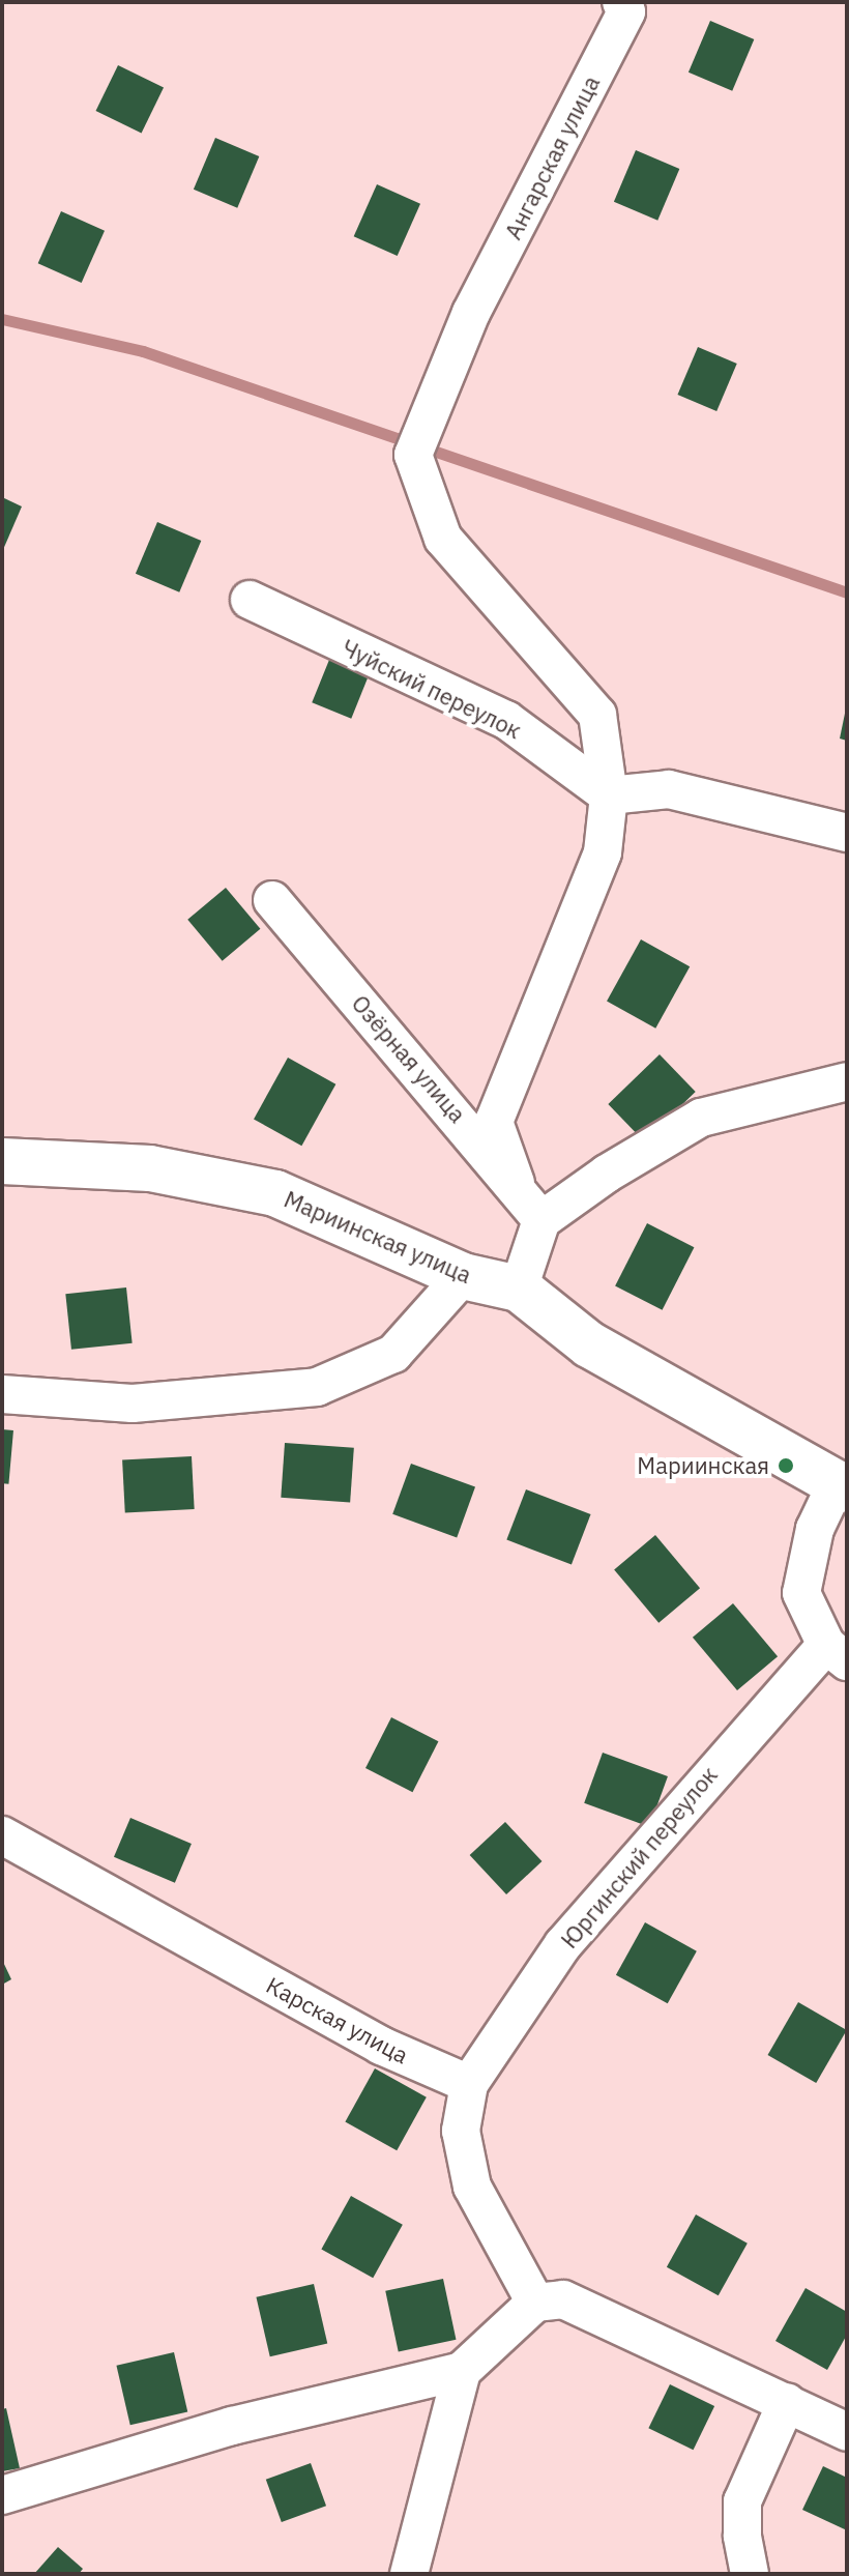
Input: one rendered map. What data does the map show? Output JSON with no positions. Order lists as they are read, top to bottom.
{
  "streets": {
    "main road": ["Мариинская улица"],
    "street": [
      "Ангарская улица",
      "Чуйский переулок",
      "Озёрная улица",
      "Юргинский переулок",
      "Карская улица"
    ]
  },
  "crossings": [
    ["Ангарская улица", "Чуйский переулок"],
    ["Ангарская улица", "Озёрная улица"],
    ["Юргинский переулок", "Карская улица"]
  ],
  "places": ["Мариинская"]
}
